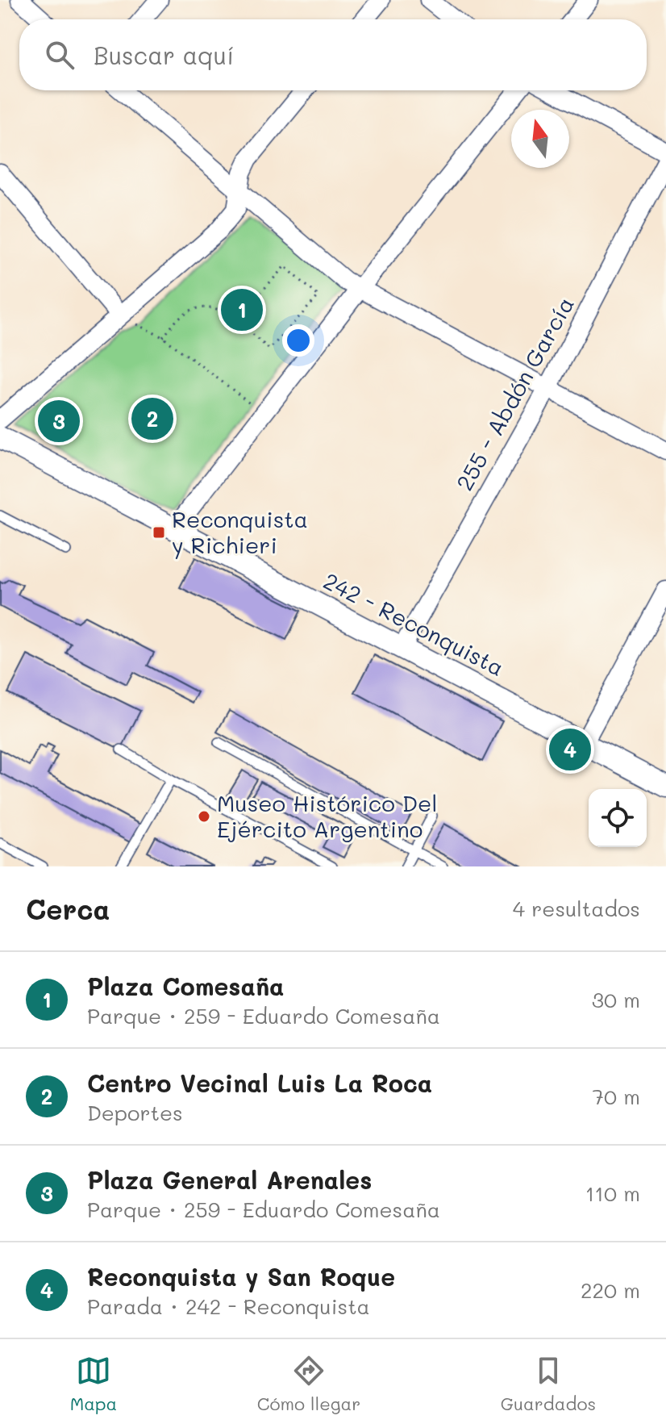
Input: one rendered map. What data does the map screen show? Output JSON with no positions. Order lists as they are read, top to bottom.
{
  "streets": {
    "street": ["255 - Abdón García", "242 - Reconquista"]
  },
  "crossings": [
    ["255 - Abdón García", "242 - Reconquista"]
  ],
  "places": {
    "transit": ["Reconquista y Richieri"],
    "other": ["Museo Histórico Del Ejército Argentino"]
  },
  "north": "top",
  "page": {
    "search": "Buscar aquí",
    "pins": [
      "1",
      "2",
      "3",
      "4"
    ],
    "heading": ["Cerca", "4 resultados"],
    "list": [
      {
        "mark": "1",
        "name": "Plaza Comesaña",
        "note": "Parque · 259 - Eduardo Comesaña",
        "value": "30 m"
      },
      {
        "mark": "2",
        "name": "Centro Vecinal Luis La Roca",
        "note": "Deportes",
        "value": "70 m"
      },
      {
        "mark": "3",
        "name": "Plaza General Arenales",
        "note": "Parque · 259 - Eduardo Comesaña",
        "value": "110 m"
      },
      {
        "mark": "4",
        "name": "Reconquista y San Roque",
        "note": "Parada · 242 - Reconquista",
        "value": "220 m"
      }
    ],
    "nav": ["Mapa", "Cómo llegar", "Guardados"]
  }
}
